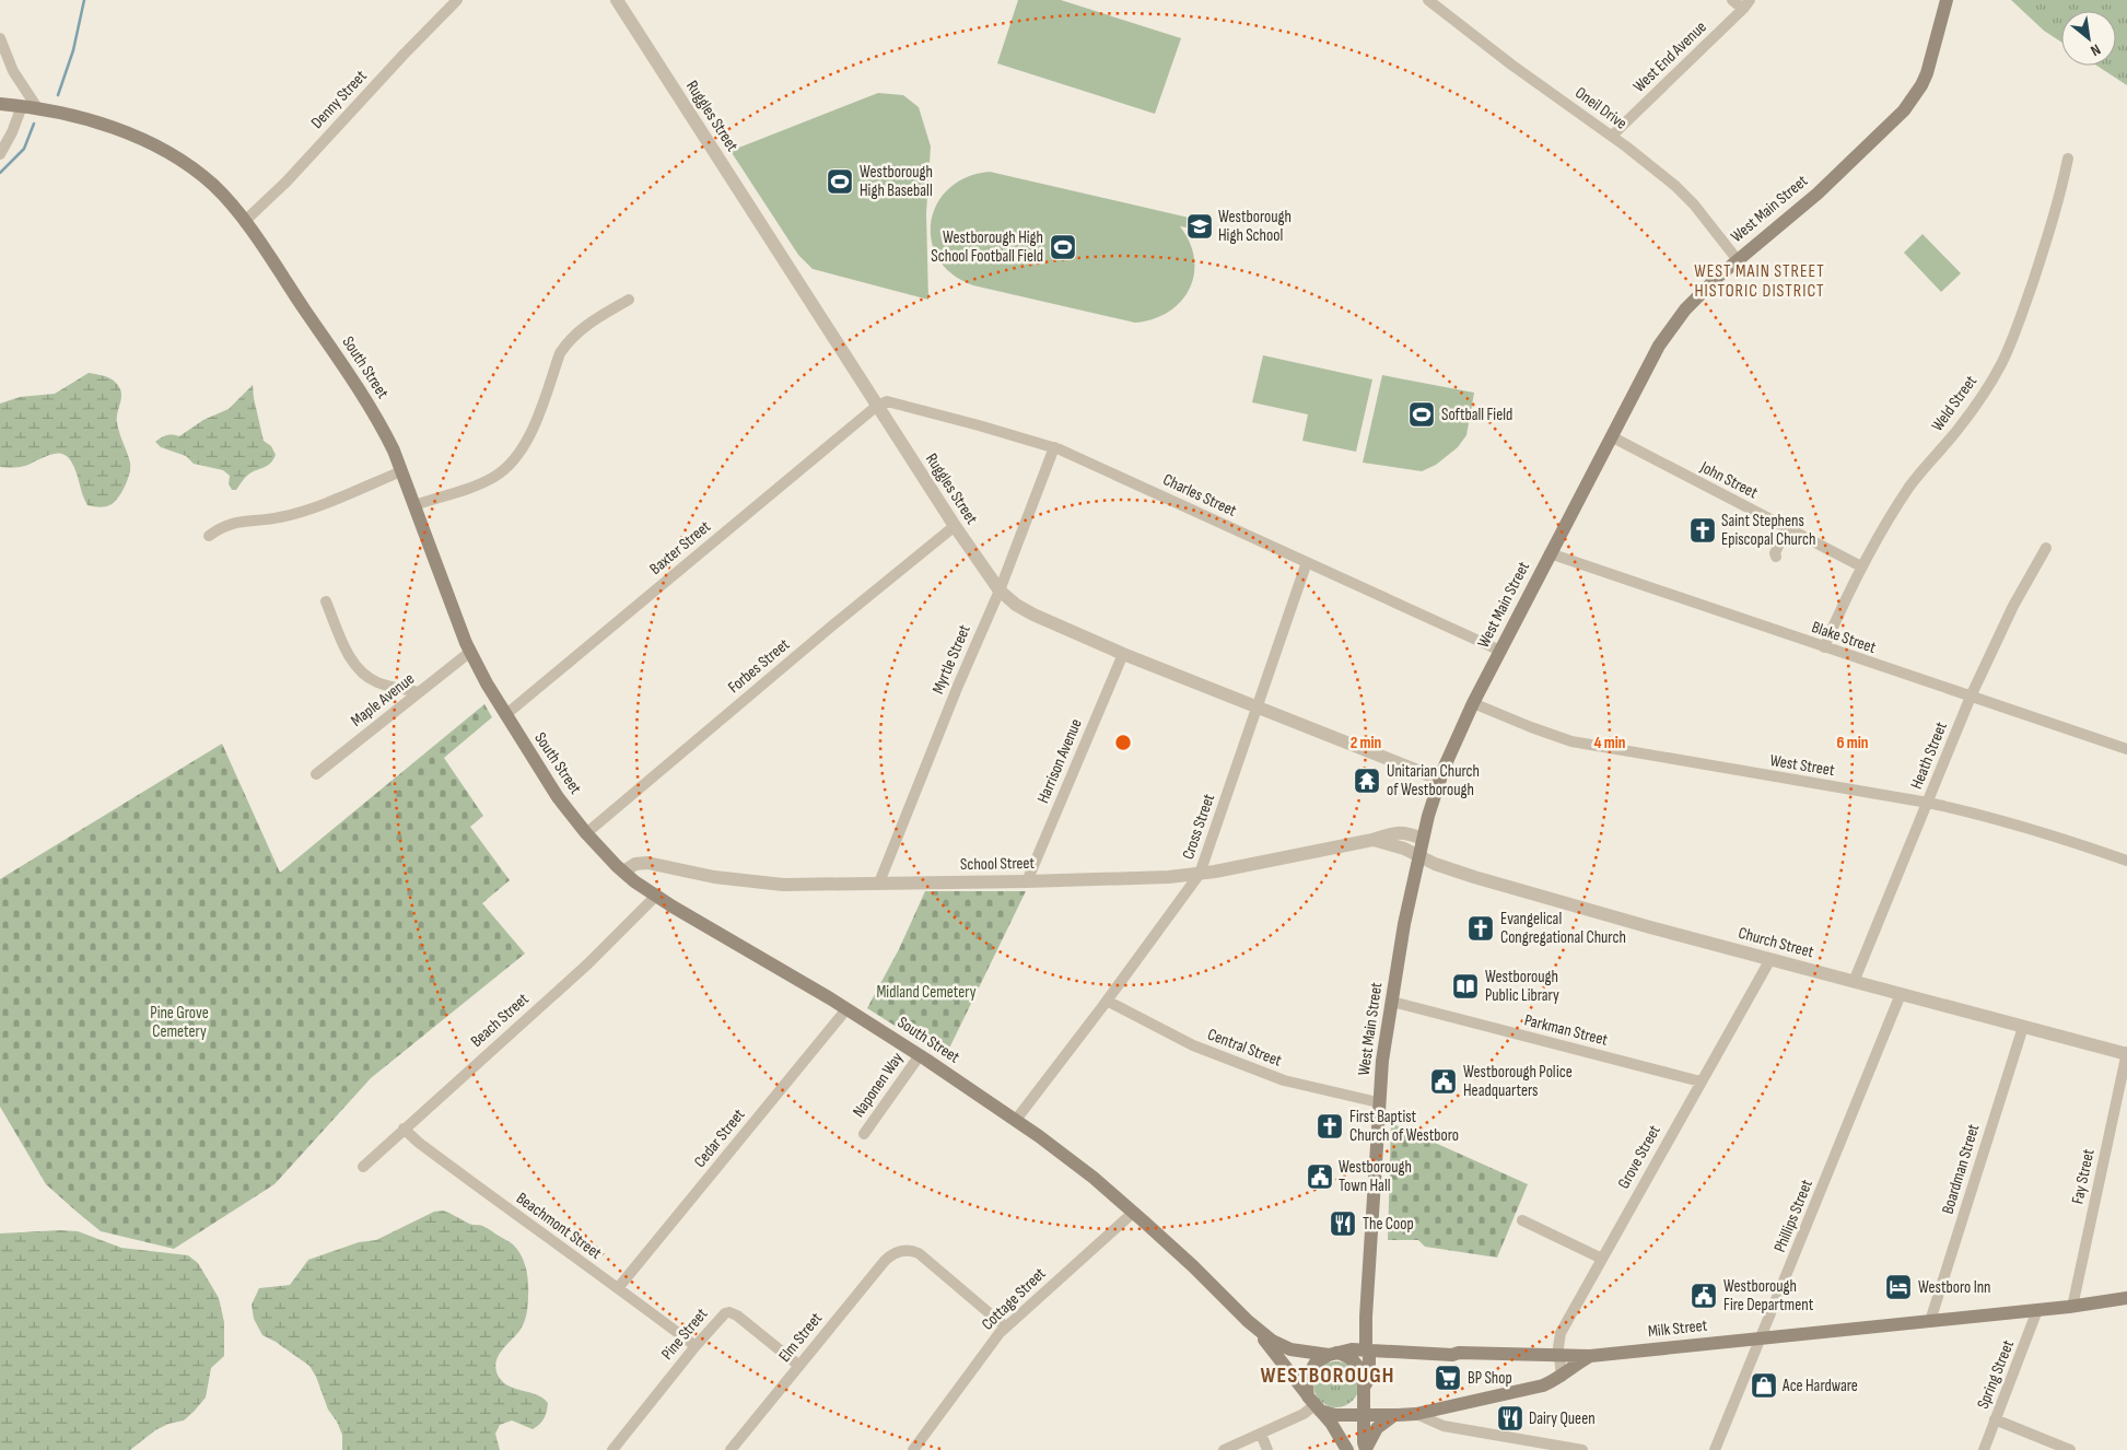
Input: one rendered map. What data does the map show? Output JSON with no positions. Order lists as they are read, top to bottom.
{
  "streets": {
    "main road": ["West Main Street", "South Street", "Milk Street"],
    "street": [
      "West End Avenue",
      "Denny Street",
      "Oneil Drive",
      "Ruggles Street",
      "Weld Street",
      "John Street",
      "Charles Street",
      "Baxter Street",
      "Blake Street",
      "Myrtle Street",
      "Forbes Street",
      "Maple Avenue",
      "Heath Street",
      "Harrison Avenue",
      "West Street",
      "Cross Street",
      "School Street",
      "Church Street",
      "Beach Street",
      "Parkman Street",
      "Central Street",
      "Naponen Way",
      "Cedar Street",
      "Grove Street",
      "Boardman Street",
      "Fay Street",
      "Phillips Street",
      "Beachmont Street",
      "Cottage Street",
      "Pine Street",
      "Elm Street",
      "Spring Street"
    ]
  },
  "crossings": [
    ["West End Avenue", "Oneil Drive"],
    ["Denny Street", "South Street"],
    ["Oneil Drive", "West Main Street"],
    ["Ruggles Street", "West Main Street"],
    ["Ruggles Street", "Charles Street"],
    ["Ruggles Street", "Baxter Street"],
    ["Ruggles Street", "Myrtle Street"],
    ["Ruggles Street", "Forbes Street"],
    ["Ruggles Street", "Harrison Avenue"],
    ["Ruggles Street", "Cross Street"],
    ["West Main Street", "South Street"],
    ["West Main Street", "John Street"],
    ["West Main Street", "Charles Street"],
    ["West Main Street", "Blake Street"],
    ["West Main Street", "West Street"],
    ["West Main Street", "School Street"],
    ["West Main Street", "Church Street"],
    ["West Main Street", "Parkman Street"],
    ["West Main Street", "Central Street"],
    ["West Main Street", "Milk Street"],
    ["South Street", "Baxter Street"],
    ["South Street", "Forbes Street"],
    ["South Street", "Maple Avenue"],
    ["South Street", "Cross Street"],
    ["South Street", "School Street"],
    ["South Street", "Beach Street"],
    ["South Street", "Naponen Way"],
    ["South Street", "Cedar Street"],
    ["South Street", "Cottage Street"],
    ["South Street", "Milk Street"],
    ["Weld Street", "John Street"],
    ["Weld Street", "Blake Street"],
    ["Charles Street", "Baxter Street"],
    ["Charles Street", "Myrtle Street"],
    ["Charles Street", "Cross Street"],
    ["Blake Street", "Heath Street"],
    ["Myrtle Street", "School Street"],
    ["Heath Street", "West Street"],
    ["Heath Street", "Church Street"],
    ["Harrison Avenue", "School Street"],
    ["Cross Street", "School Street"],
    ["Cross Street", "Central Street"],
    ["School Street", "Church Street"],
    ["Church Street", "Grove Street"],
    ["Church Street", "Boardman Street"],
    ["Church Street", "Fay Street"],
    ["Church Street", "Phillips Street"],
    ["Beach Street", "Beachmont Street"],
    ["Parkman Street", "Grove Street"],
    ["Cedar Street", "Beachmont Street"],
    ["Grove Street", "Milk Street"],
    ["Boardman Street", "Milk Street"],
    ["Fay Street", "Milk Street"],
    ["Phillips Street", "Milk Street"],
    ["Beachmont Street", "Pine Street"],
    ["Cottage Street", "Elm Street"],
    ["Milk Street", "Spring Street"],
    ["Pine Street", "Elm Street"]
  ],
  "districts": ["WEST MAIN STREET HISTORIC DISTRICT", "WESTBOROUGH"],
  "parks": ["Midland Cemetery", "Pine Grove Cemetery"],
  "places": {
    "sports": ["Westborough High Baseball", "Westborough High School Football Field", "Softball Field"],
    "school or university": ["Westborough High School"],
    "church": ["Saint Stephens Episcopal Church", "Evangelical Congregational Church", "First Baptist Church of Westboro"],
    "temple": ["Unitarian Church of Westborough"],
    "library": ["Westborough Public Library"],
    "public building": ["Westborough Police Headquarters", "Westborough Town Hall", "Westborough Fire Department"],
    "restaurant": ["The Coop", "Dairy Queen"],
    "hotel": ["Westboro Inn"],
    "supermarket": ["BP Shop"],
    "shop": ["Ace Hardware"]
  },
  "north": "bottom right",
  "rings": ["2 min", "4 min", "6 min"]
}
